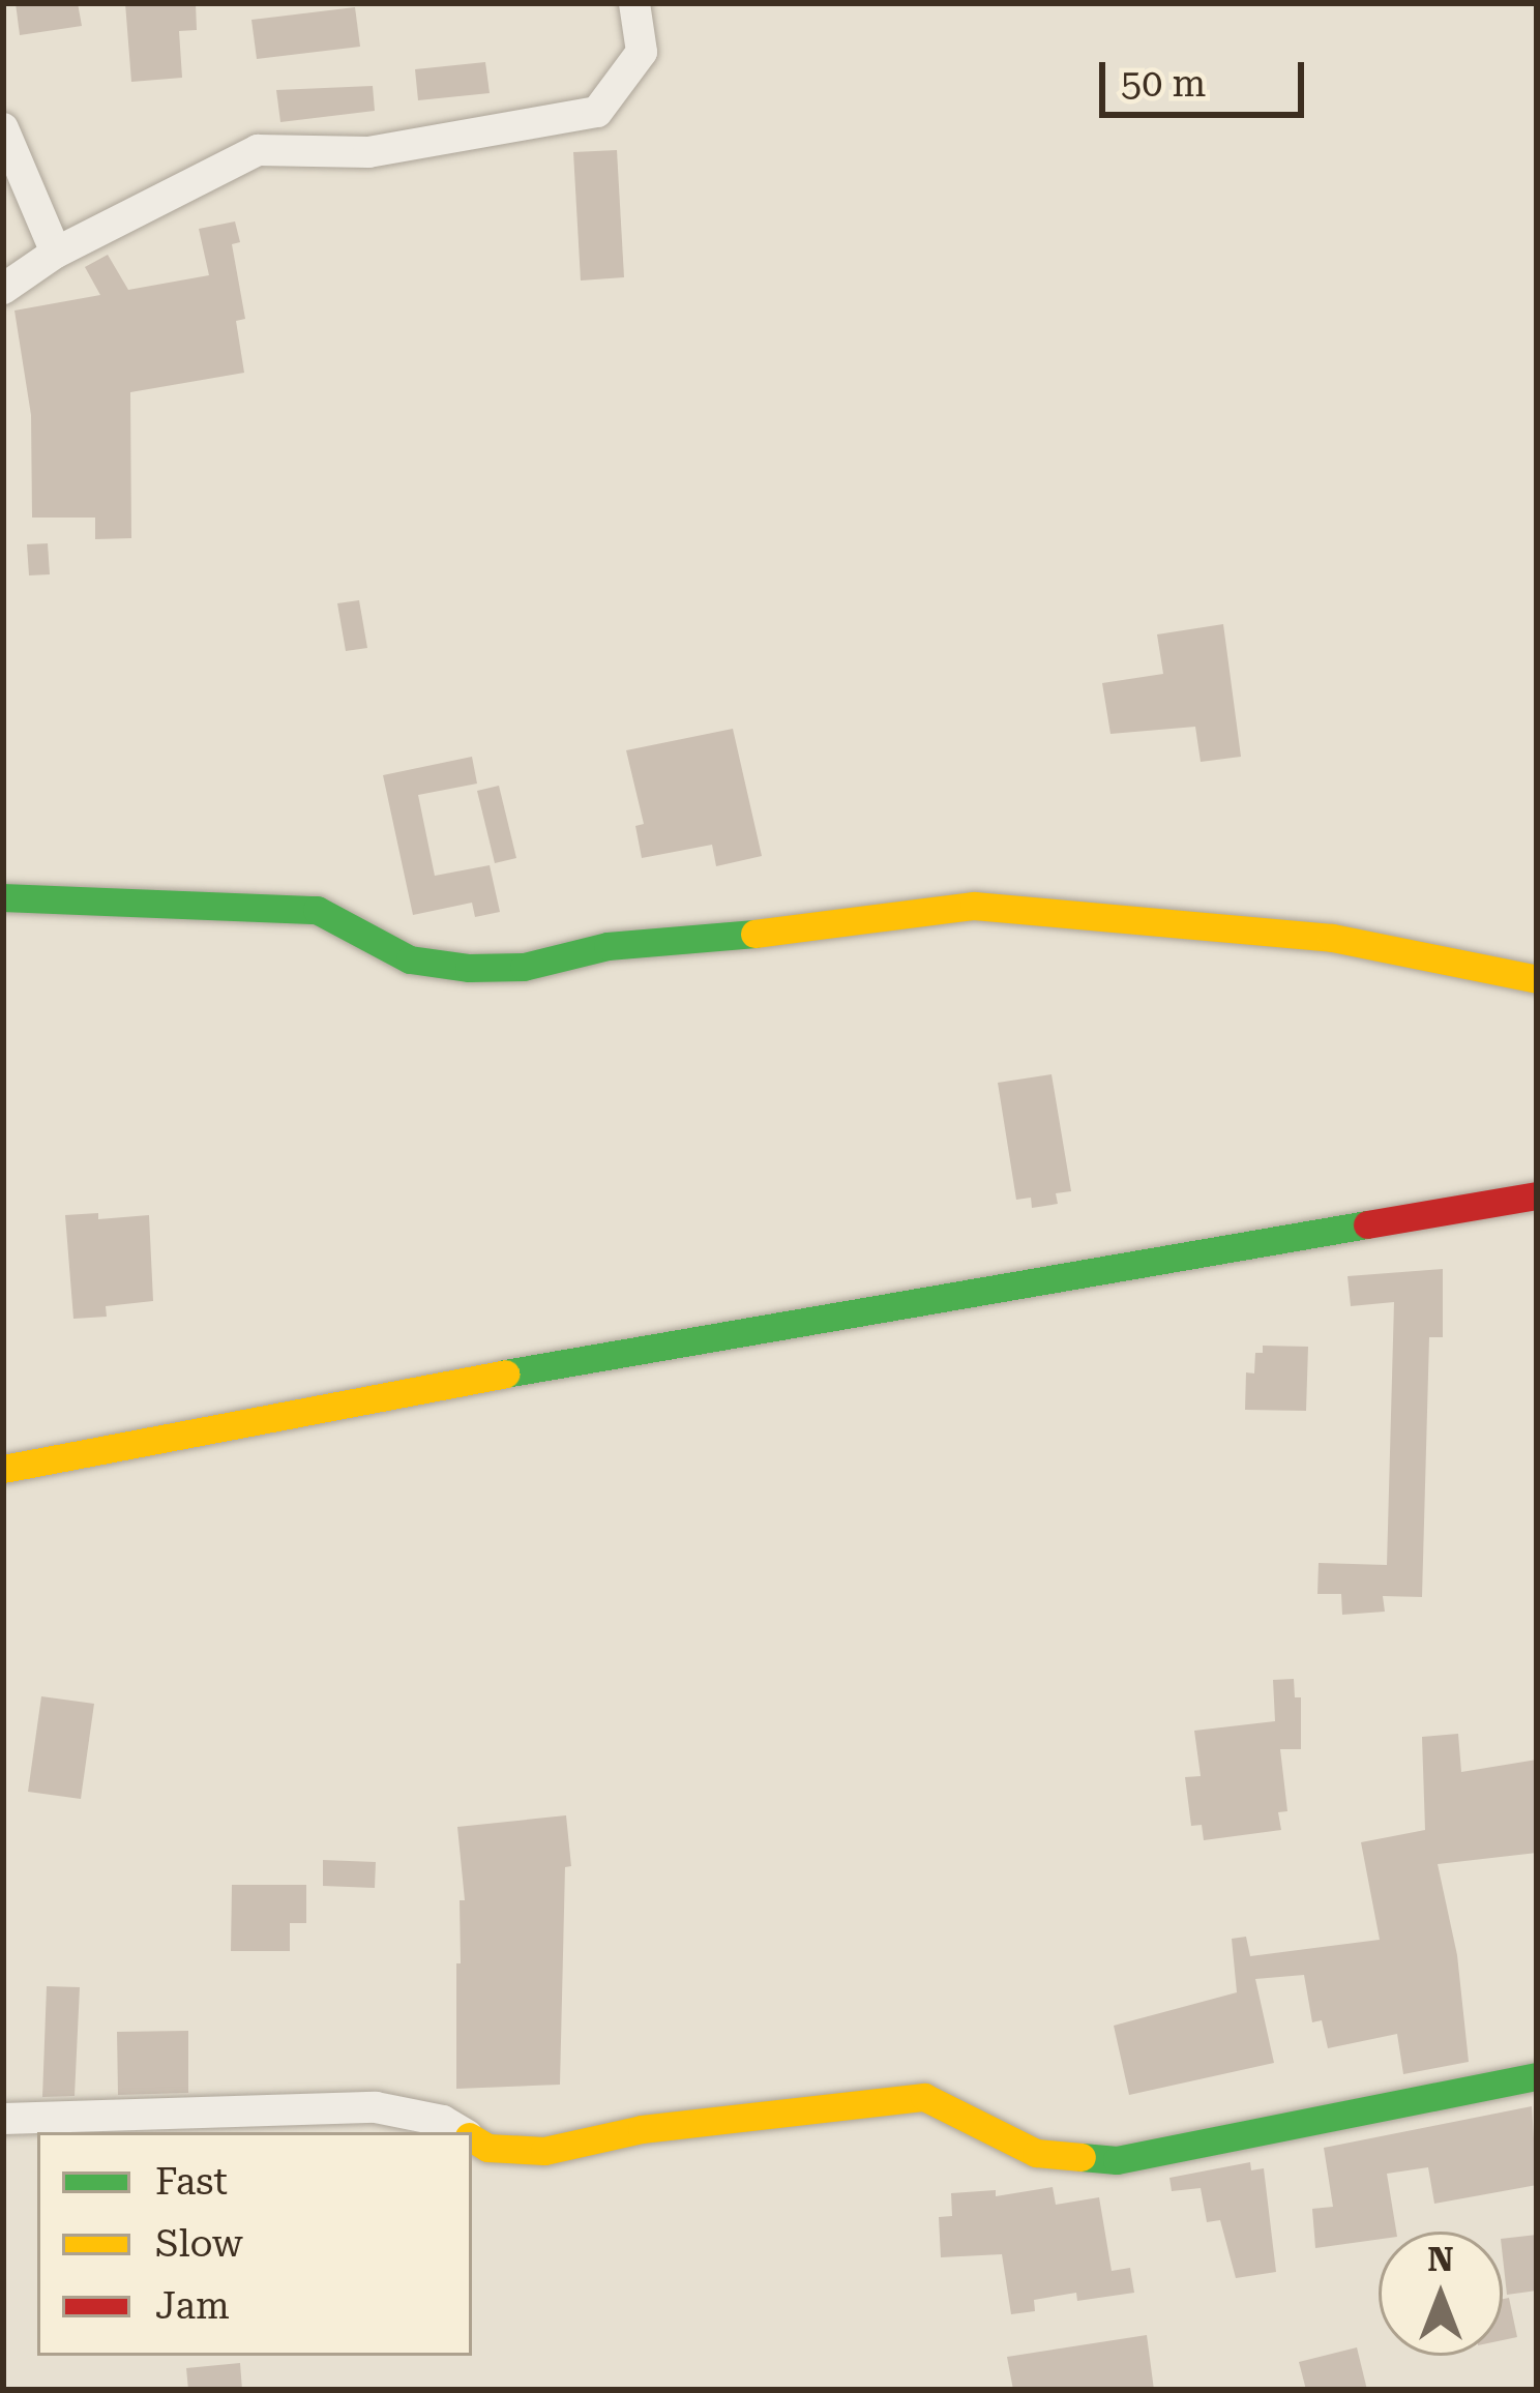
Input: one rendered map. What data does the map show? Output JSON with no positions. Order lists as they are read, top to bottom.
{
  "legend": ["Fast", "Slow", "Jam"],
  "scale_bar": "50 m",
  "north": "top"
}
